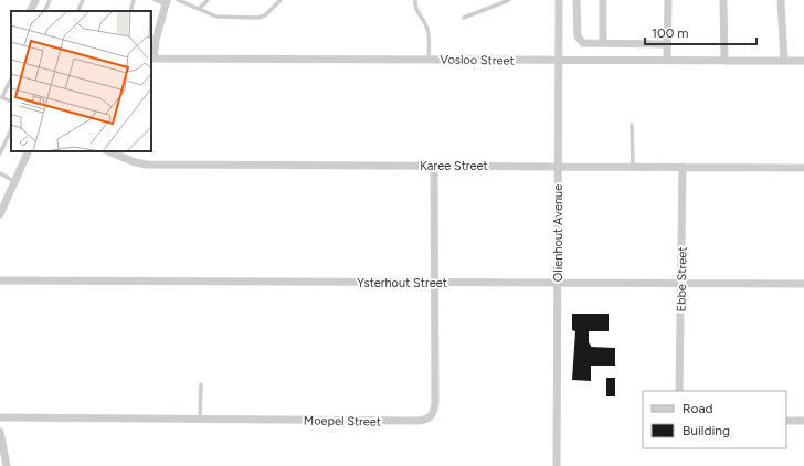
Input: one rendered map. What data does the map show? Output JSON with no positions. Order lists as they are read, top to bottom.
{
  "streets": {
    "street": [
      "Vosloo Street",
      "Karee Street",
      "Olienhout Avenue",
      "Ebbe Street",
      "Ysterhout Street",
      "Moepel Street"
    ]
  },
  "crossings": [
    ["Vosloo Street", "Olienhout Avenue"],
    ["Karee Street", "Olienhout Avenue"],
    ["Karee Street", "Ebbe Street"],
    ["Karee Street", "Moepel Street"],
    ["Olienhout Avenue", "Ysterhout Street"],
    ["Ebbe Street", "Ysterhout Street"],
    ["Ysterhout Street", "Moepel Street"]
  ],
  "legend": ["Road", "Building"],
  "scale_bar": "100 m"
}
